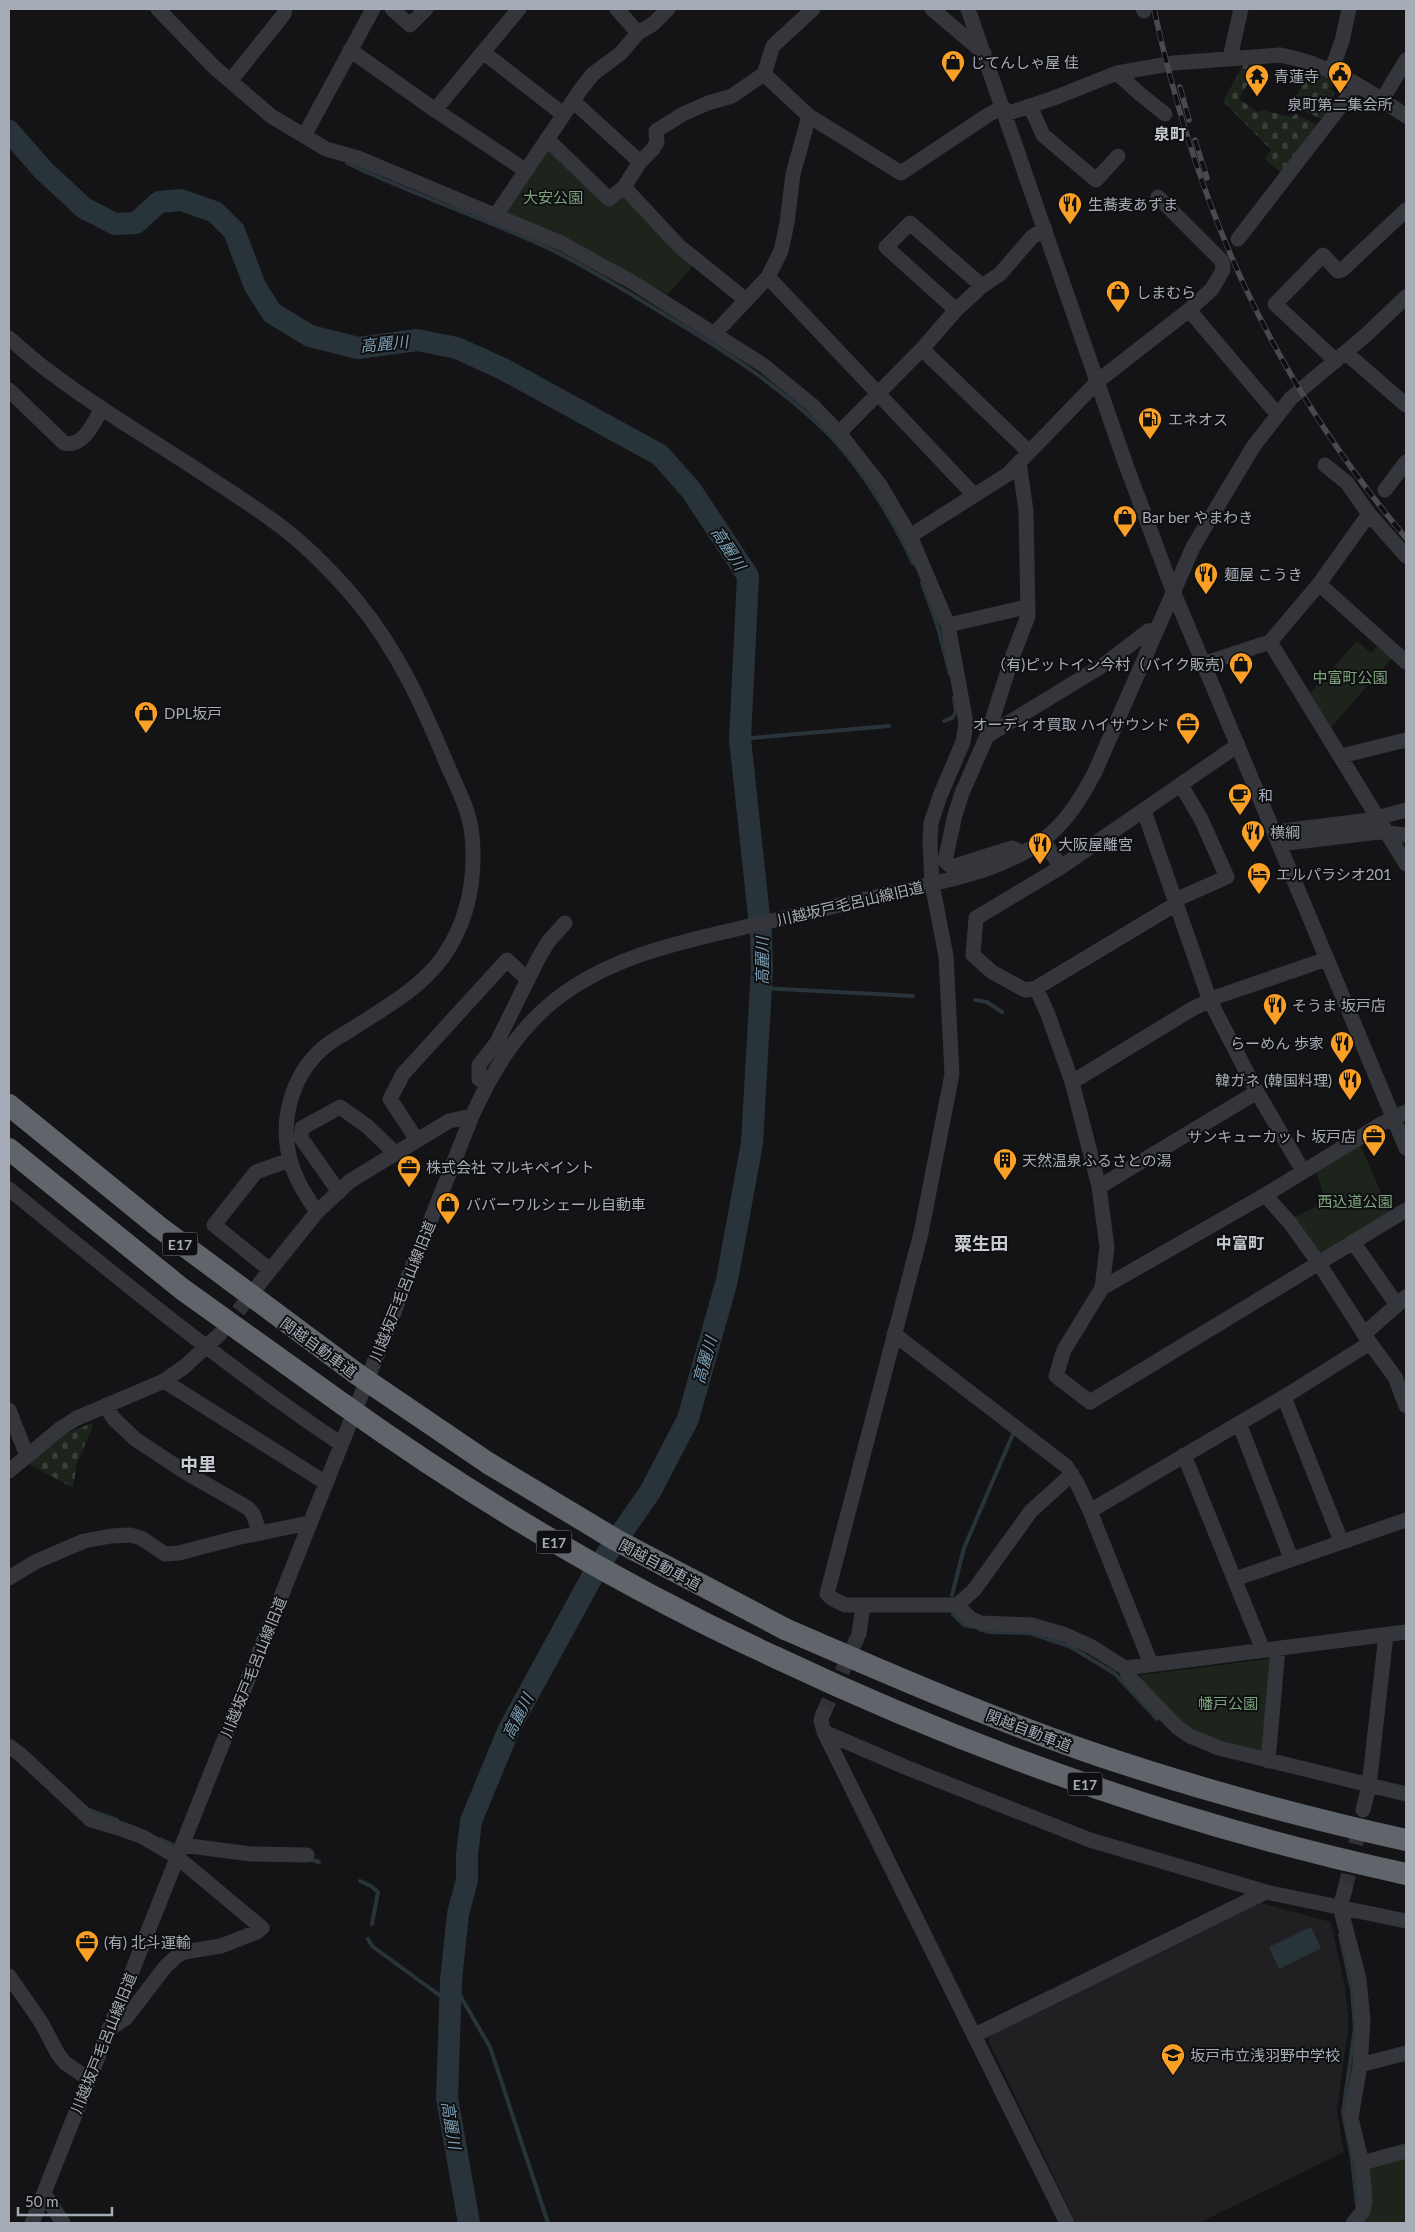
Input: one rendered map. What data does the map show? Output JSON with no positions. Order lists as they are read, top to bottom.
{
  "streets": {
    "highway": ["E17", "関越自動車道"],
    "street": ["川越坂戸毛呂山線旧道"]
  },
  "districts": [
    "泉町",
    "中富町",
    "粟生田",
    "中里"
  ],
  "water": ["高麗川"],
  "parks": [
    "大安公園",
    "中富町公園",
    "西込道公園",
    "幡戸公園"
  ],
  "places": {
    "shop": [
      "じてんしゃ屋 佳",
      "しまむら",
      "Bar ber やまわき",
      "（有)ピットイン今村（バイク販売)",
      "DPL坂戸",
      "ババーワルシェール自動車"
    ],
    "public building": ["泉町第二集会所"],
    "temple": ["青蓮寺"],
    "restaurant": [
      "生蕎麦あずま",
      "麺屋 こうき",
      "横綱",
      "大阪屋離宮",
      "そうま 坂戸店",
      "らーめん 歩家",
      "韓ガネ (韓国料理)"
    ],
    "fuel station": ["エネオス"],
    "office": [
      "オーディオ買取 ハイサウンド",
      "サンキューカット 坂戸店",
      "株式会社 マルキペイント",
      "(有) 北斗運輸"
    ],
    "cafe": ["和"],
    "hotel": ["エルパラシオ201"],
    "building": ["天然温泉ふるさとの湯"],
    "school or university": ["坂戸市立浅羽野中学校"]
  },
  "scale_bar": "50 m"
}
